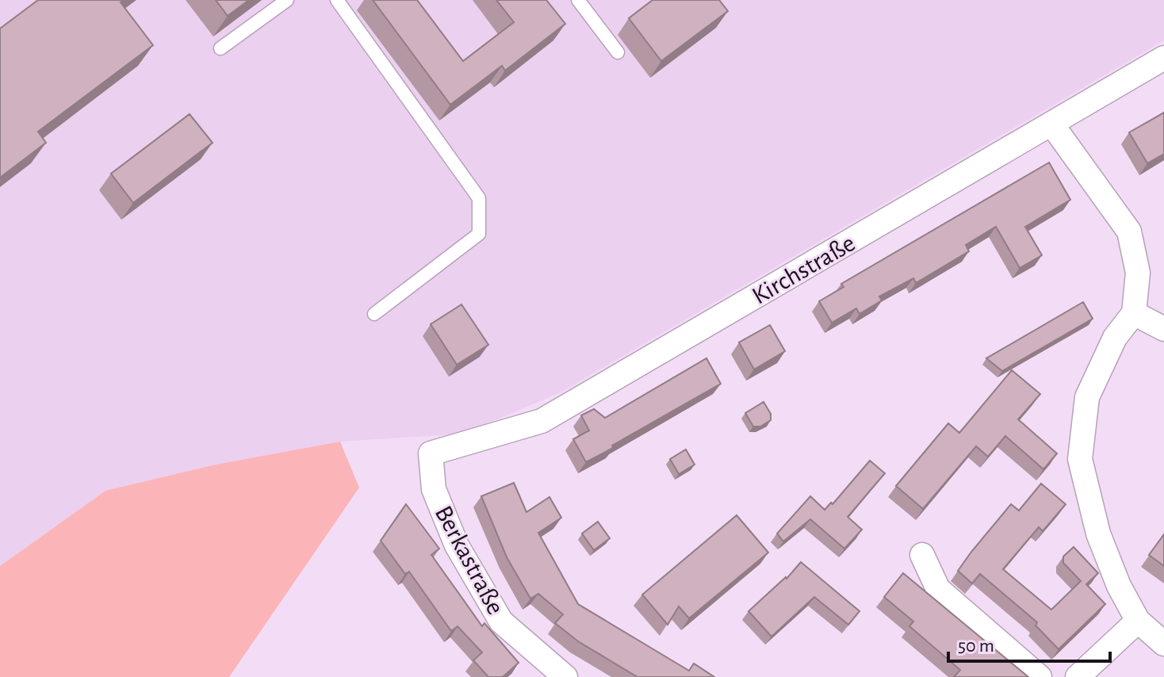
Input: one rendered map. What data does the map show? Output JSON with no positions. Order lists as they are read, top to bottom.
{
  "streets": {
    "street": ["Kirchstraße", "Berkastraße"]
  },
  "crossings": [
    ["Kirchstraße", "Berkastraße"]
  ],
  "scale_bar": "50 m"
}
